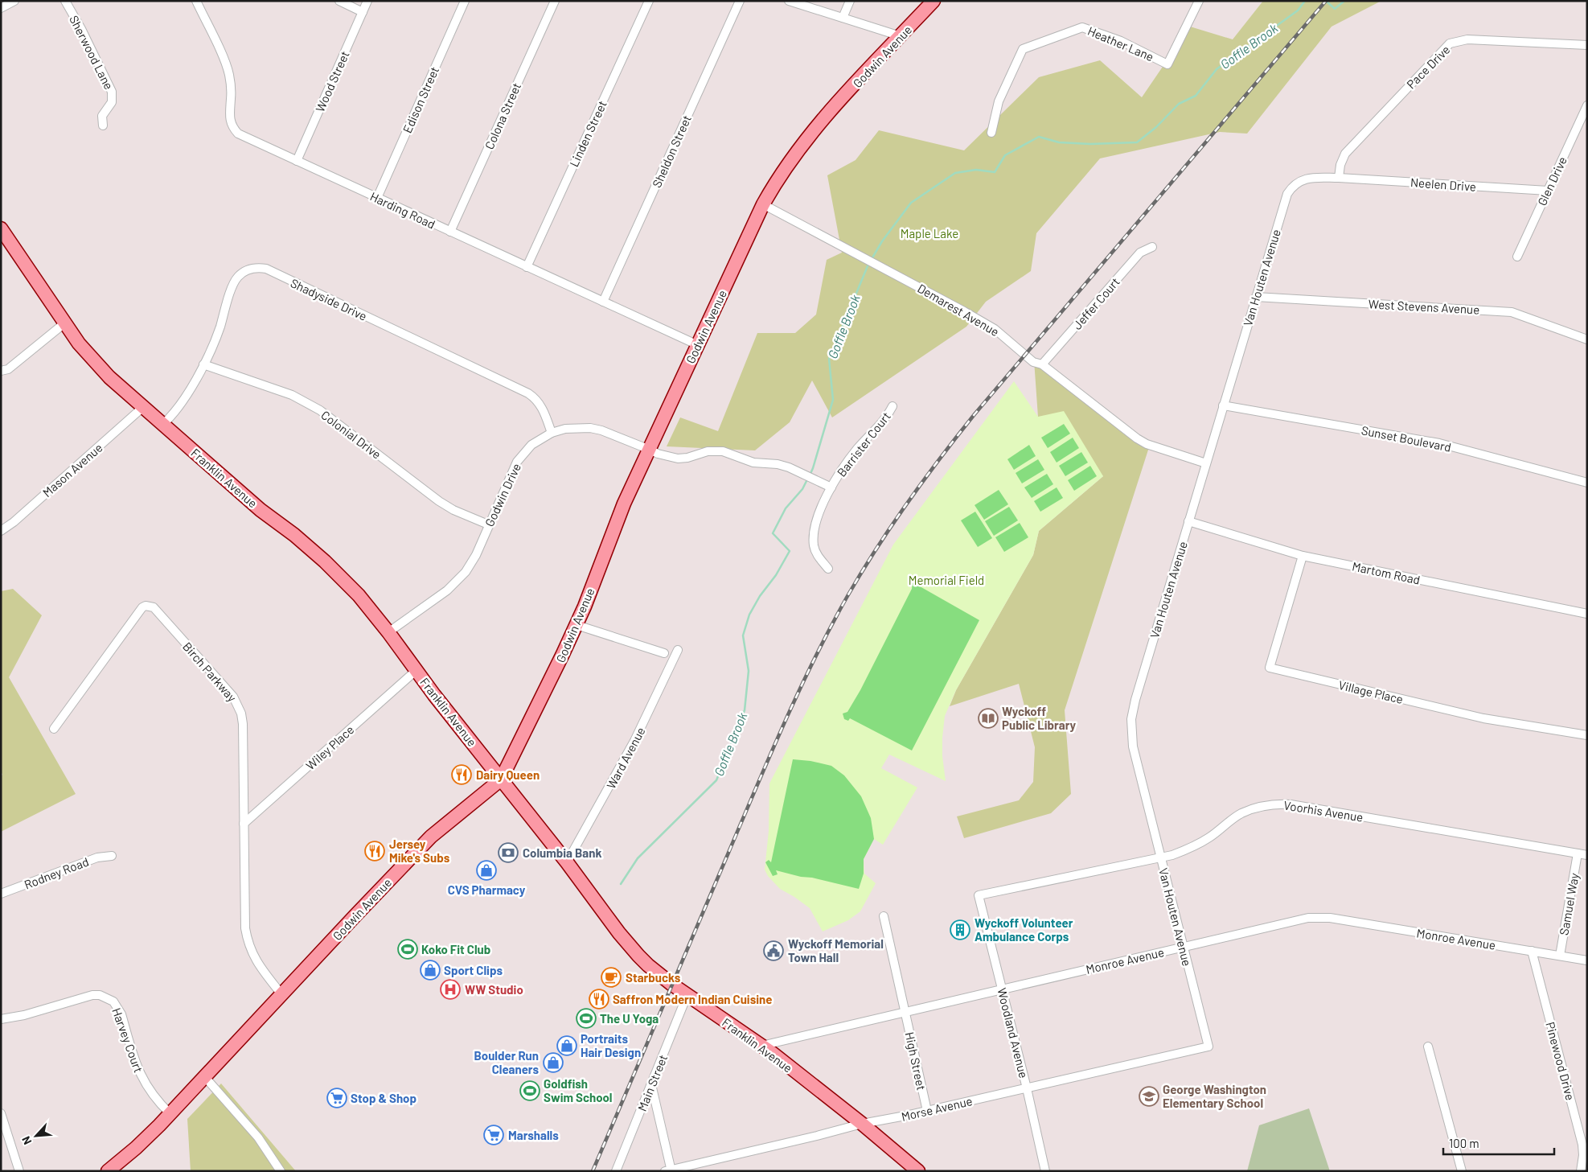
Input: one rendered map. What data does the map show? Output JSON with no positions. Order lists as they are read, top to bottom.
{
  "streets": {
    "main road": ["Godwin Avenue", "Franklin Avenue"],
    "street": [
      "Heather Lane",
      "Sherwood Lane",
      "Pace Drive",
      "Wood Street",
      "Edison Street",
      "Colona Street",
      "Linden Street",
      "Sheldon Street",
      "Glen Drive",
      "Neelen Drive",
      "Harding Road",
      "Van Houten Avenue",
      "Shadyside Drive",
      "Jeffer Court",
      "West Stevens Avenue",
      "Demarest Avenue",
      "Colonial Drive",
      "Sunset Boulevard",
      "Barrister Court",
      "Mason Avenue",
      "Godwin Drive",
      "Martom Road",
      "Birch Parkway",
      "Village Place",
      "Wiley Place",
      "Ward Avenue",
      "Voorhis Avenue",
      "Rodney Road",
      "Samuel Way",
      "Monroe Avenue",
      "Woodland Avenue",
      "Harvey Court",
      "High Street",
      "Pinewood Drive",
      "Main Street",
      "Morse Avenue"
    ]
  },
  "crossings": [
    ["Godwin Avenue", "Harding Road"],
    ["Godwin Avenue", "Demarest Avenue"],
    ["Godwin Avenue", "Franklin Avenue"],
    ["Godwin Avenue", "Godwin Drive"],
    ["Godwin Avenue", "Birch Parkway"],
    ["Godwin Avenue", "Harvey Court"],
    ["Pace Drive", "Neelen Drive"],
    ["Pace Drive", "Van Houten Avenue"],
    ["Wood Street", "Harding Road"],
    ["Edison Street", "Harding Road"],
    ["Colona Street", "Harding Road"],
    ["Linden Street", "Harding Road"],
    ["Sheldon Street", "Harding Road"],
    ["Glen Drive", "Neelen Drive"],
    ["Neelen Drive", "Van Houten Avenue"],
    ["Van Houten Avenue", "West Stevens Avenue"],
    ["Van Houten Avenue", "Demarest Avenue"],
    ["Van Houten Avenue", "Sunset Boulevard"],
    ["Van Houten Avenue", "Martom Road"],
    ["Van Houten Avenue", "Voorhis Avenue"],
    ["Van Houten Avenue", "Monroe Avenue"],
    ["Van Houten Avenue", "Morse Avenue"],
    ["Shadyside Drive", "Colonial Drive"],
    ["Shadyside Drive", "Franklin Avenue"],
    ["Shadyside Drive", "Godwin Drive"],
    ["Jeffer Court", "Demarest Avenue"],
    ["Colonial Drive", "Godwin Drive"],
    ["Barrister Court", "Godwin Drive"],
    ["Mason Avenue", "Franklin Avenue"],
    ["Franklin Avenue", "Godwin Drive"],
    ["Franklin Avenue", "Wiley Place"],
    ["Franklin Avenue", "Ward Avenue"],
    ["Franklin Avenue", "Monroe Avenue"],
    ["Franklin Avenue", "Main Street"],
    ["Franklin Avenue", "Morse Avenue"],
    ["Martom Road", "Village Place"],
    ["Birch Parkway", "Wiley Place"],
    ["Voorhis Avenue", "Samuel Way"],
    ["Voorhis Avenue", "Woodland Avenue"],
    ["Samuel Way", "Monroe Avenue"],
    ["Monroe Avenue", "Woodland Avenue"],
    ["Monroe Avenue", "High Street"],
    ["Monroe Avenue", "Pinewood Drive"],
    ["Woodland Avenue", "Morse Avenue"],
    ["High Street", "Morse Avenue"]
  ],
  "water": ["Goffle Brook"],
  "parks": ["Maple Lake", "Memorial Field"],
  "places": {
    "library": ["Wyckoff Public Library"],
    "restaurant": ["Dairy Queen", "Jersey Mike's Subs", "Saffron Modern Indian Cuisine"],
    "bank": ["Columbia Bank"],
    "shop": [
      "CVS Pharmacy",
      "Sport Clips",
      "Portraits Hair Design",
      "Boulder Run Cleaners"
    ],
    "building": ["Wyckoff Volunteer Ambulance Corps"],
    "sports": ["Koko Fit Club", "The U Yoga", "Goldfish Swim School"],
    "public building": ["Wyckoff Memorial Town Hall"],
    "cafe": ["Starbucks"],
    "hospital": ["WW Studio"],
    "school or university": ["George Washington Elementary School"],
    "supermarket": ["Stop & Shop", "Marshalls"]
  },
  "scale_bar": "100 m",
  "north": "bottom left"
}
